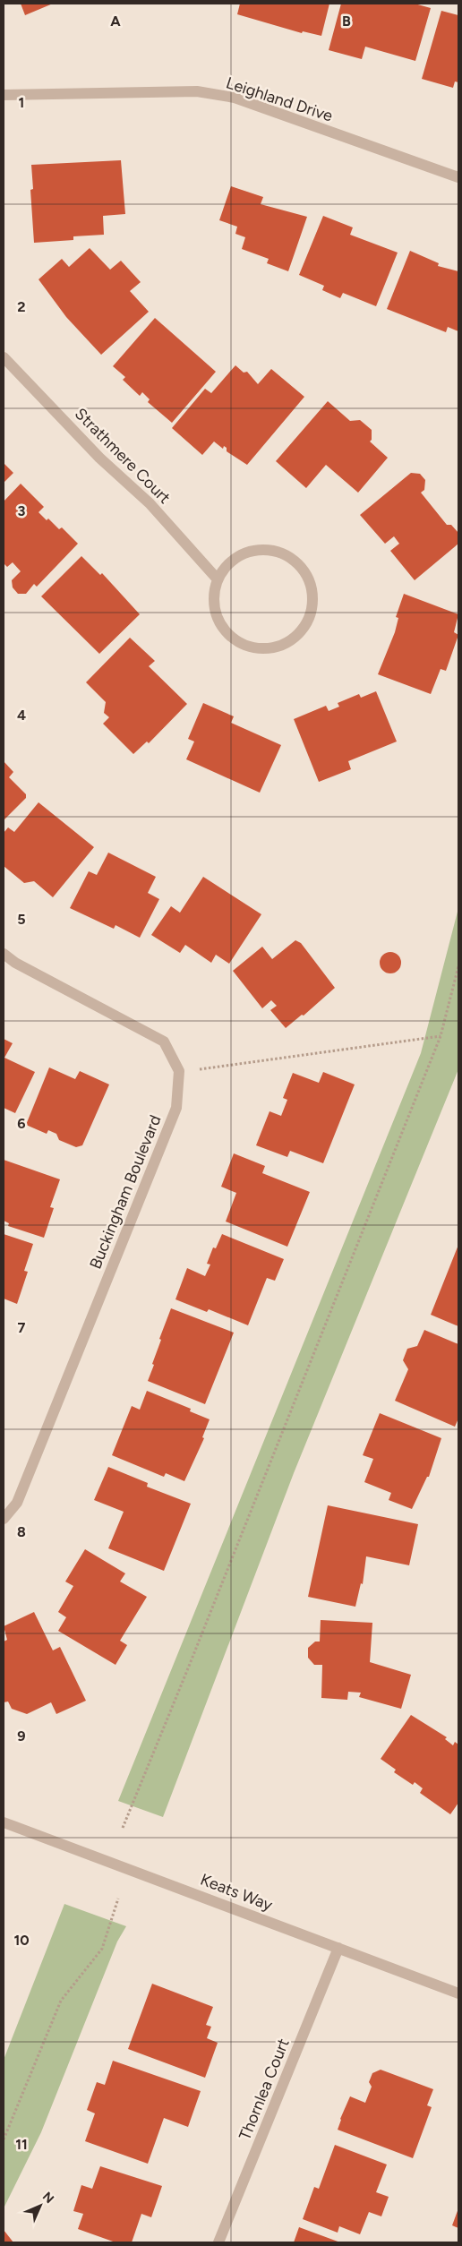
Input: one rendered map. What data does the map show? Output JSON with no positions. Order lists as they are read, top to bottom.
{
  "streets": {
    "street": [
      "Leighland Drive",
      "Strathmere Court",
      "Buckingham Boulevard",
      "Keats Way",
      "Thornlea Court"
    ]
  },
  "crossings": [
    ["Keats Way", "Thornlea Court"]
  ],
  "north": "top right",
  "grid": {
    "columns": ["A", "B"],
    "rows": [
      "1",
      "2",
      "3",
      "4",
      "5",
      "6",
      "7",
      "8",
      "9",
      "10",
      "11"
    ]
  }
}
